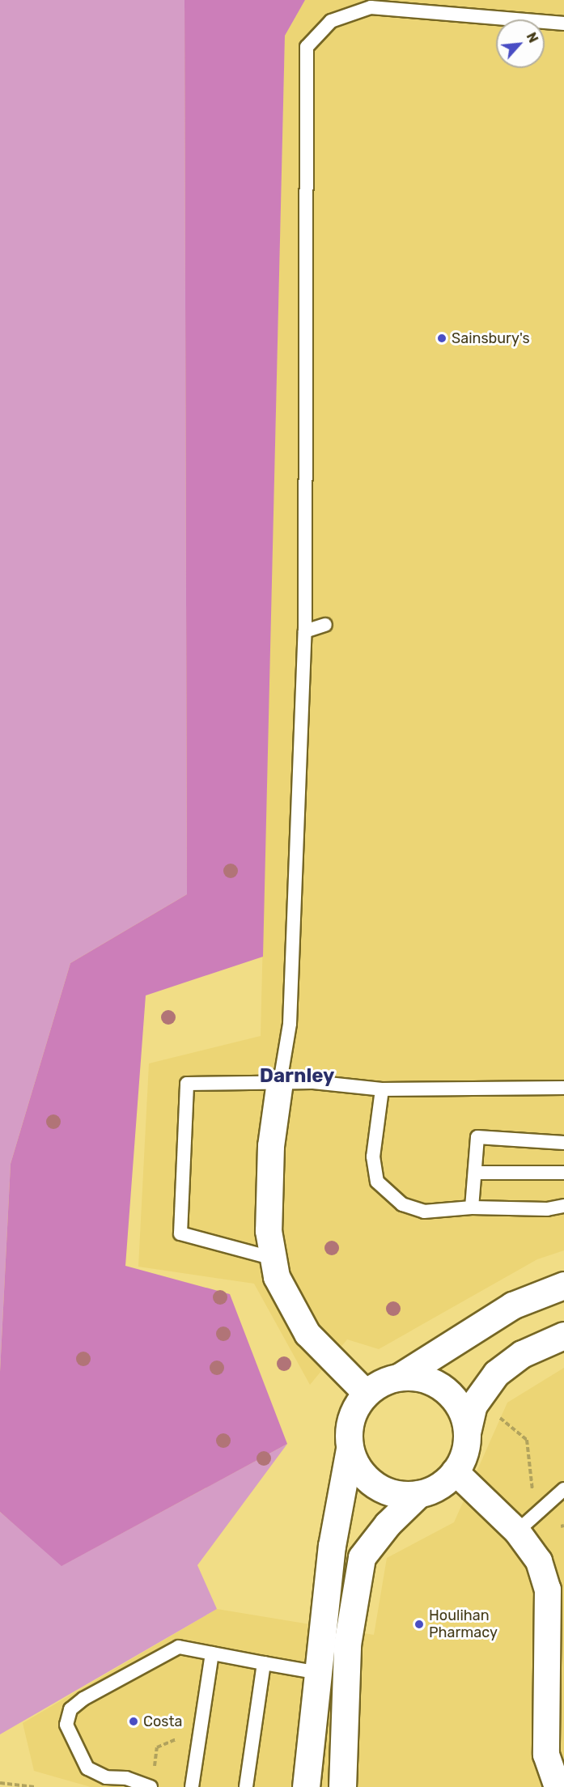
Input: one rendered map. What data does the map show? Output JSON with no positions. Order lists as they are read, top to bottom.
{
  "districts": ["Darnley"],
  "places": ["Sainsbury's", "Houlihan Pharmacy", "Costa"],
  "north": "top right"
}
